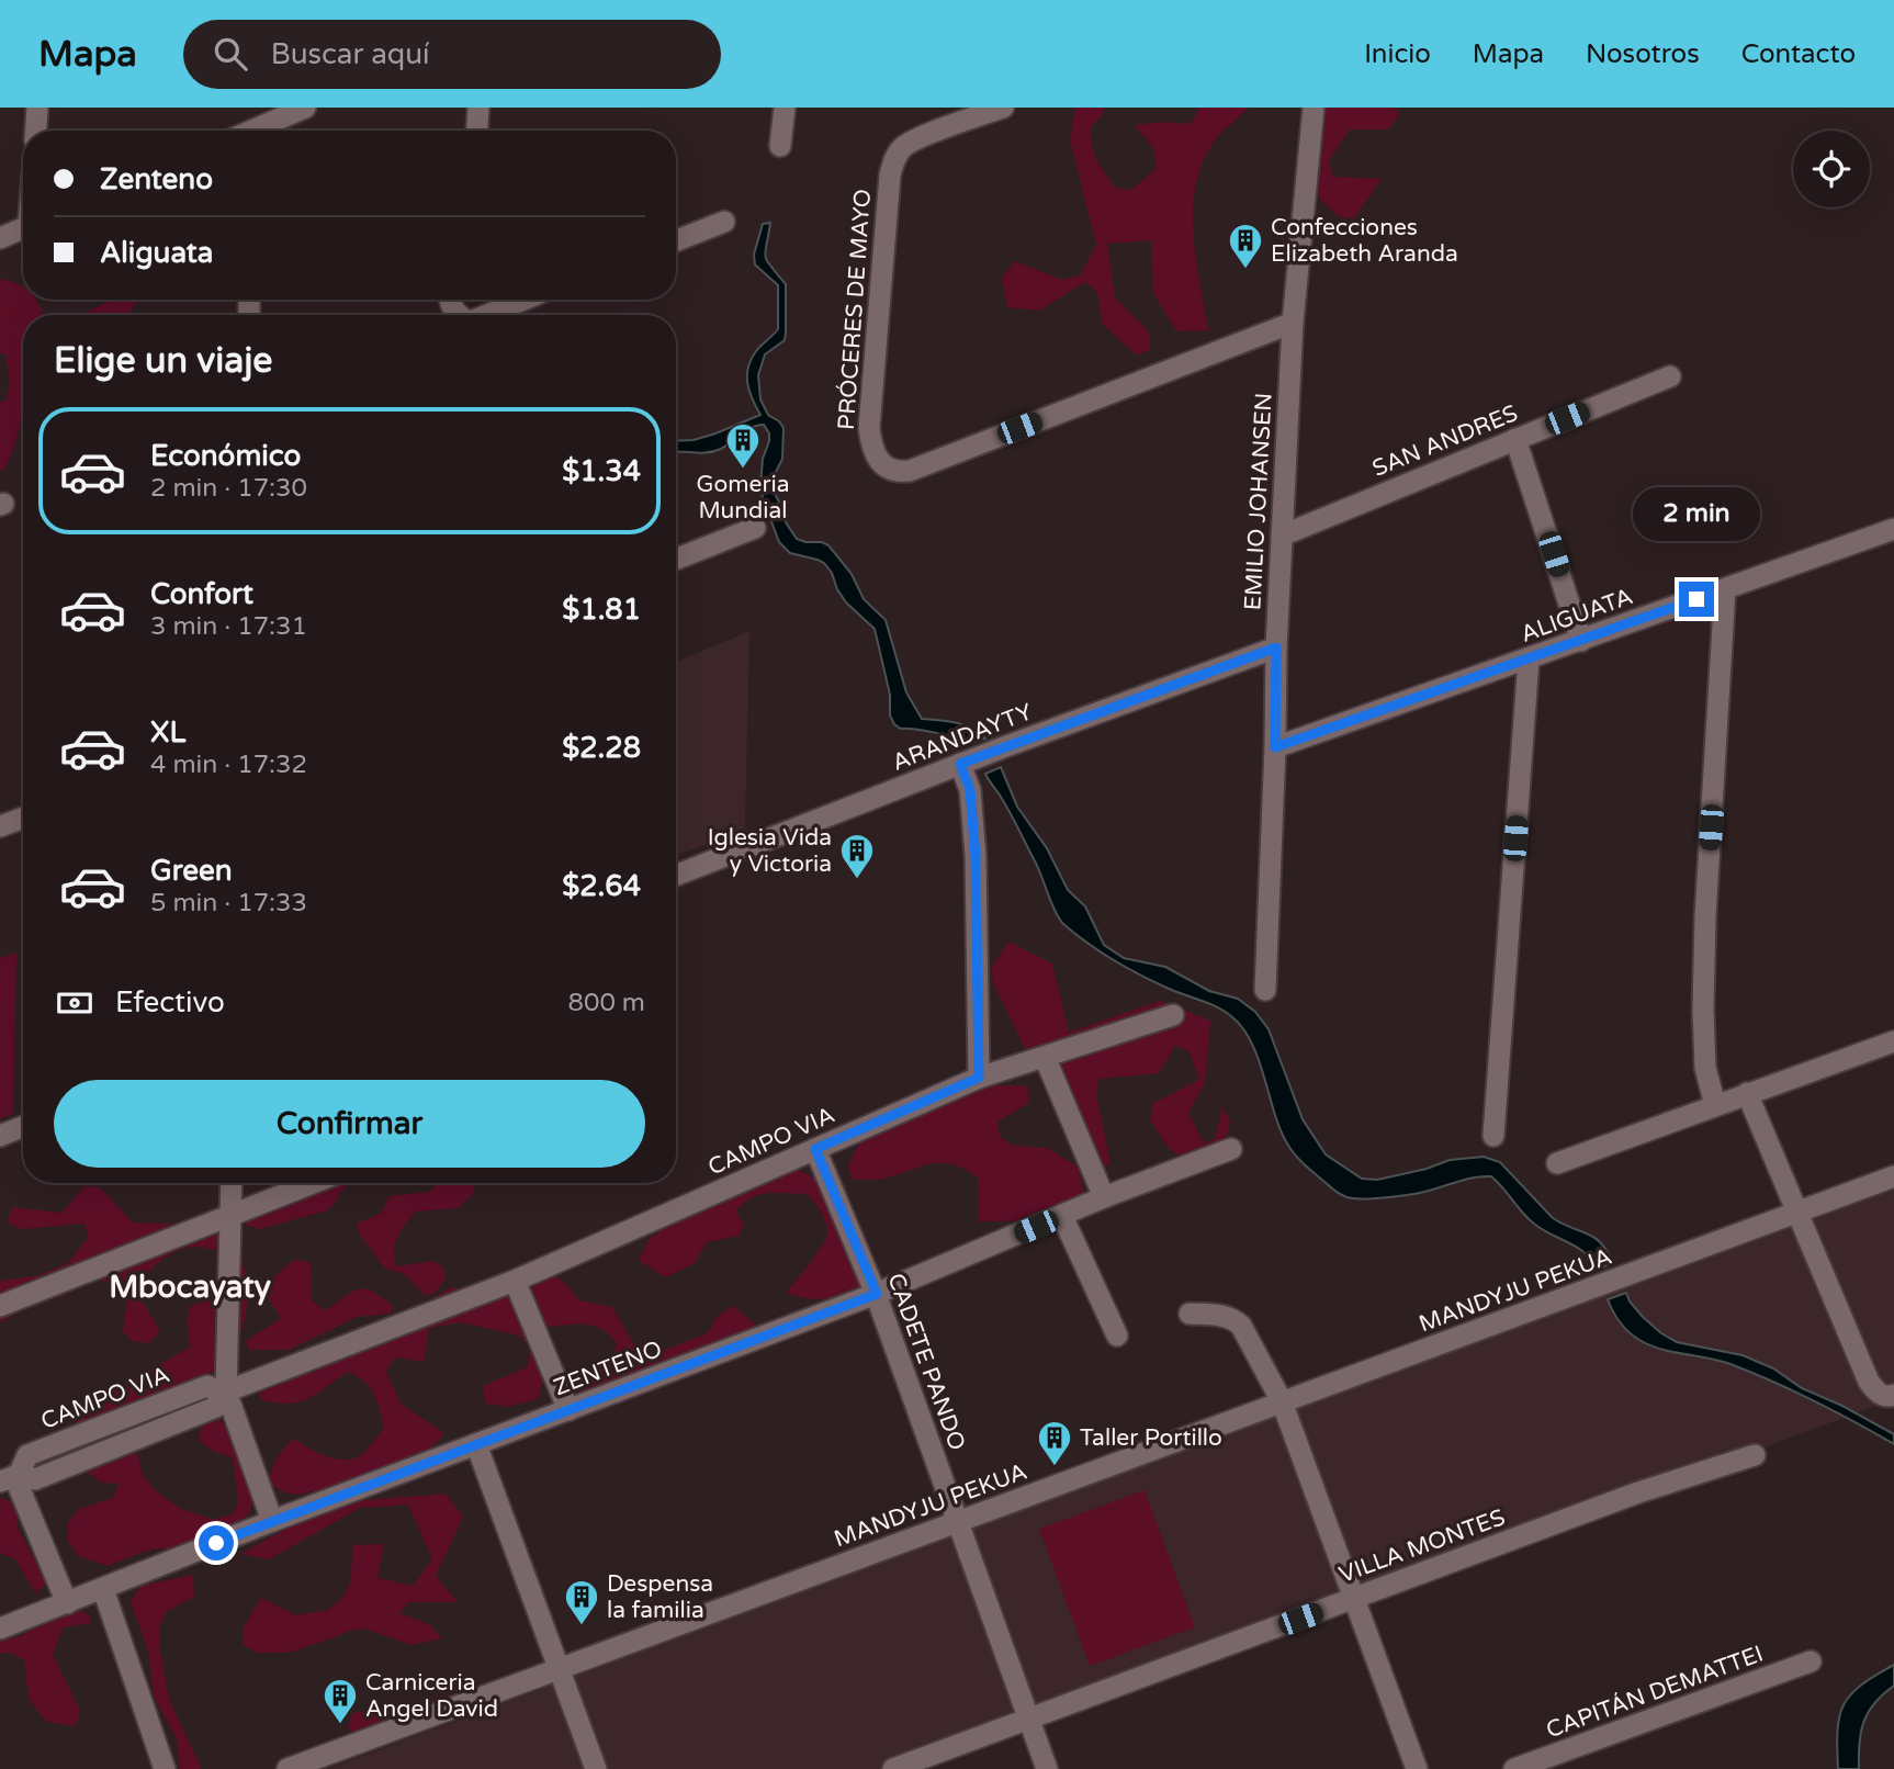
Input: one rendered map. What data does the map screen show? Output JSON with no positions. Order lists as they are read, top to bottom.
{
  "streets": {
    "street": [
      "PRÓCERES DE MAYO",
      "SAN ANDRES",
      "EMILIO JOHANSEN",
      "ALIGUATA",
      "ARANDAYTY",
      "CAMPO VIA",
      "MANDYJU PEKUA",
      "CADETE PANDO",
      "ZENTENO",
      "VILLA MONTES",
      "CAPITÁN DEMATTEI"
    ]
  },
  "crossings": [
    ["PRÓCERES DE MAYO", "EMILIO JOHANSEN"],
    ["SAN ANDRES", "EMILIO JOHANSEN"],
    ["EMILIO JOHANSEN", "ALIGUATA"],
    ["EMILIO JOHANSEN", "ARANDAYTY"],
    ["CAMPO VIA", "CADETE PANDO"],
    ["MANDYJU PEKUA", "CADETE PANDO"],
    ["CADETE PANDO", "ZENTENO"],
    ["CADETE PANDO", "VILLA MONTES"]
  ],
  "districts": ["Mbocayaty"],
  "places": {
    "building": [
      "Confecciones Elizabeth Aranda",
      "Gomeria Mundial",
      "Iglesia Vida y Victoria",
      "Taller Portillo",
      "Despensa la familia",
      "Carniceria Angel David"
    ]
  },
  "page": {
    "header": "Mapa",
    "search": "Buscar aquí",
    "nav": [
      "Inicio",
      "Mapa",
      "Nosotros",
      "Contacto"
    ],
    "banner": ["Zenteno", "Aliguata"],
    "heading": "Elige un viaje",
    "list": [
      {
        "name": "Económico",
        "note": "2 min · 17:30",
        "value": "$1.34"
      },
      {
        "name": "Confort",
        "note": "3 min · 17:31",
        "value": "$1.81"
      },
      {
        "name": "XL",
        "note": "4 min · 17:32",
        "value": "$2.28"
      },
      {
        "name": "Green",
        "note": "5 min · 17:33",
        "value": "$2.64"
      }
    ],
    "bubble": "2 min",
    "pay": ["Efectivo", "800 m"],
    "buttons": "Confirmar"
  }
}
